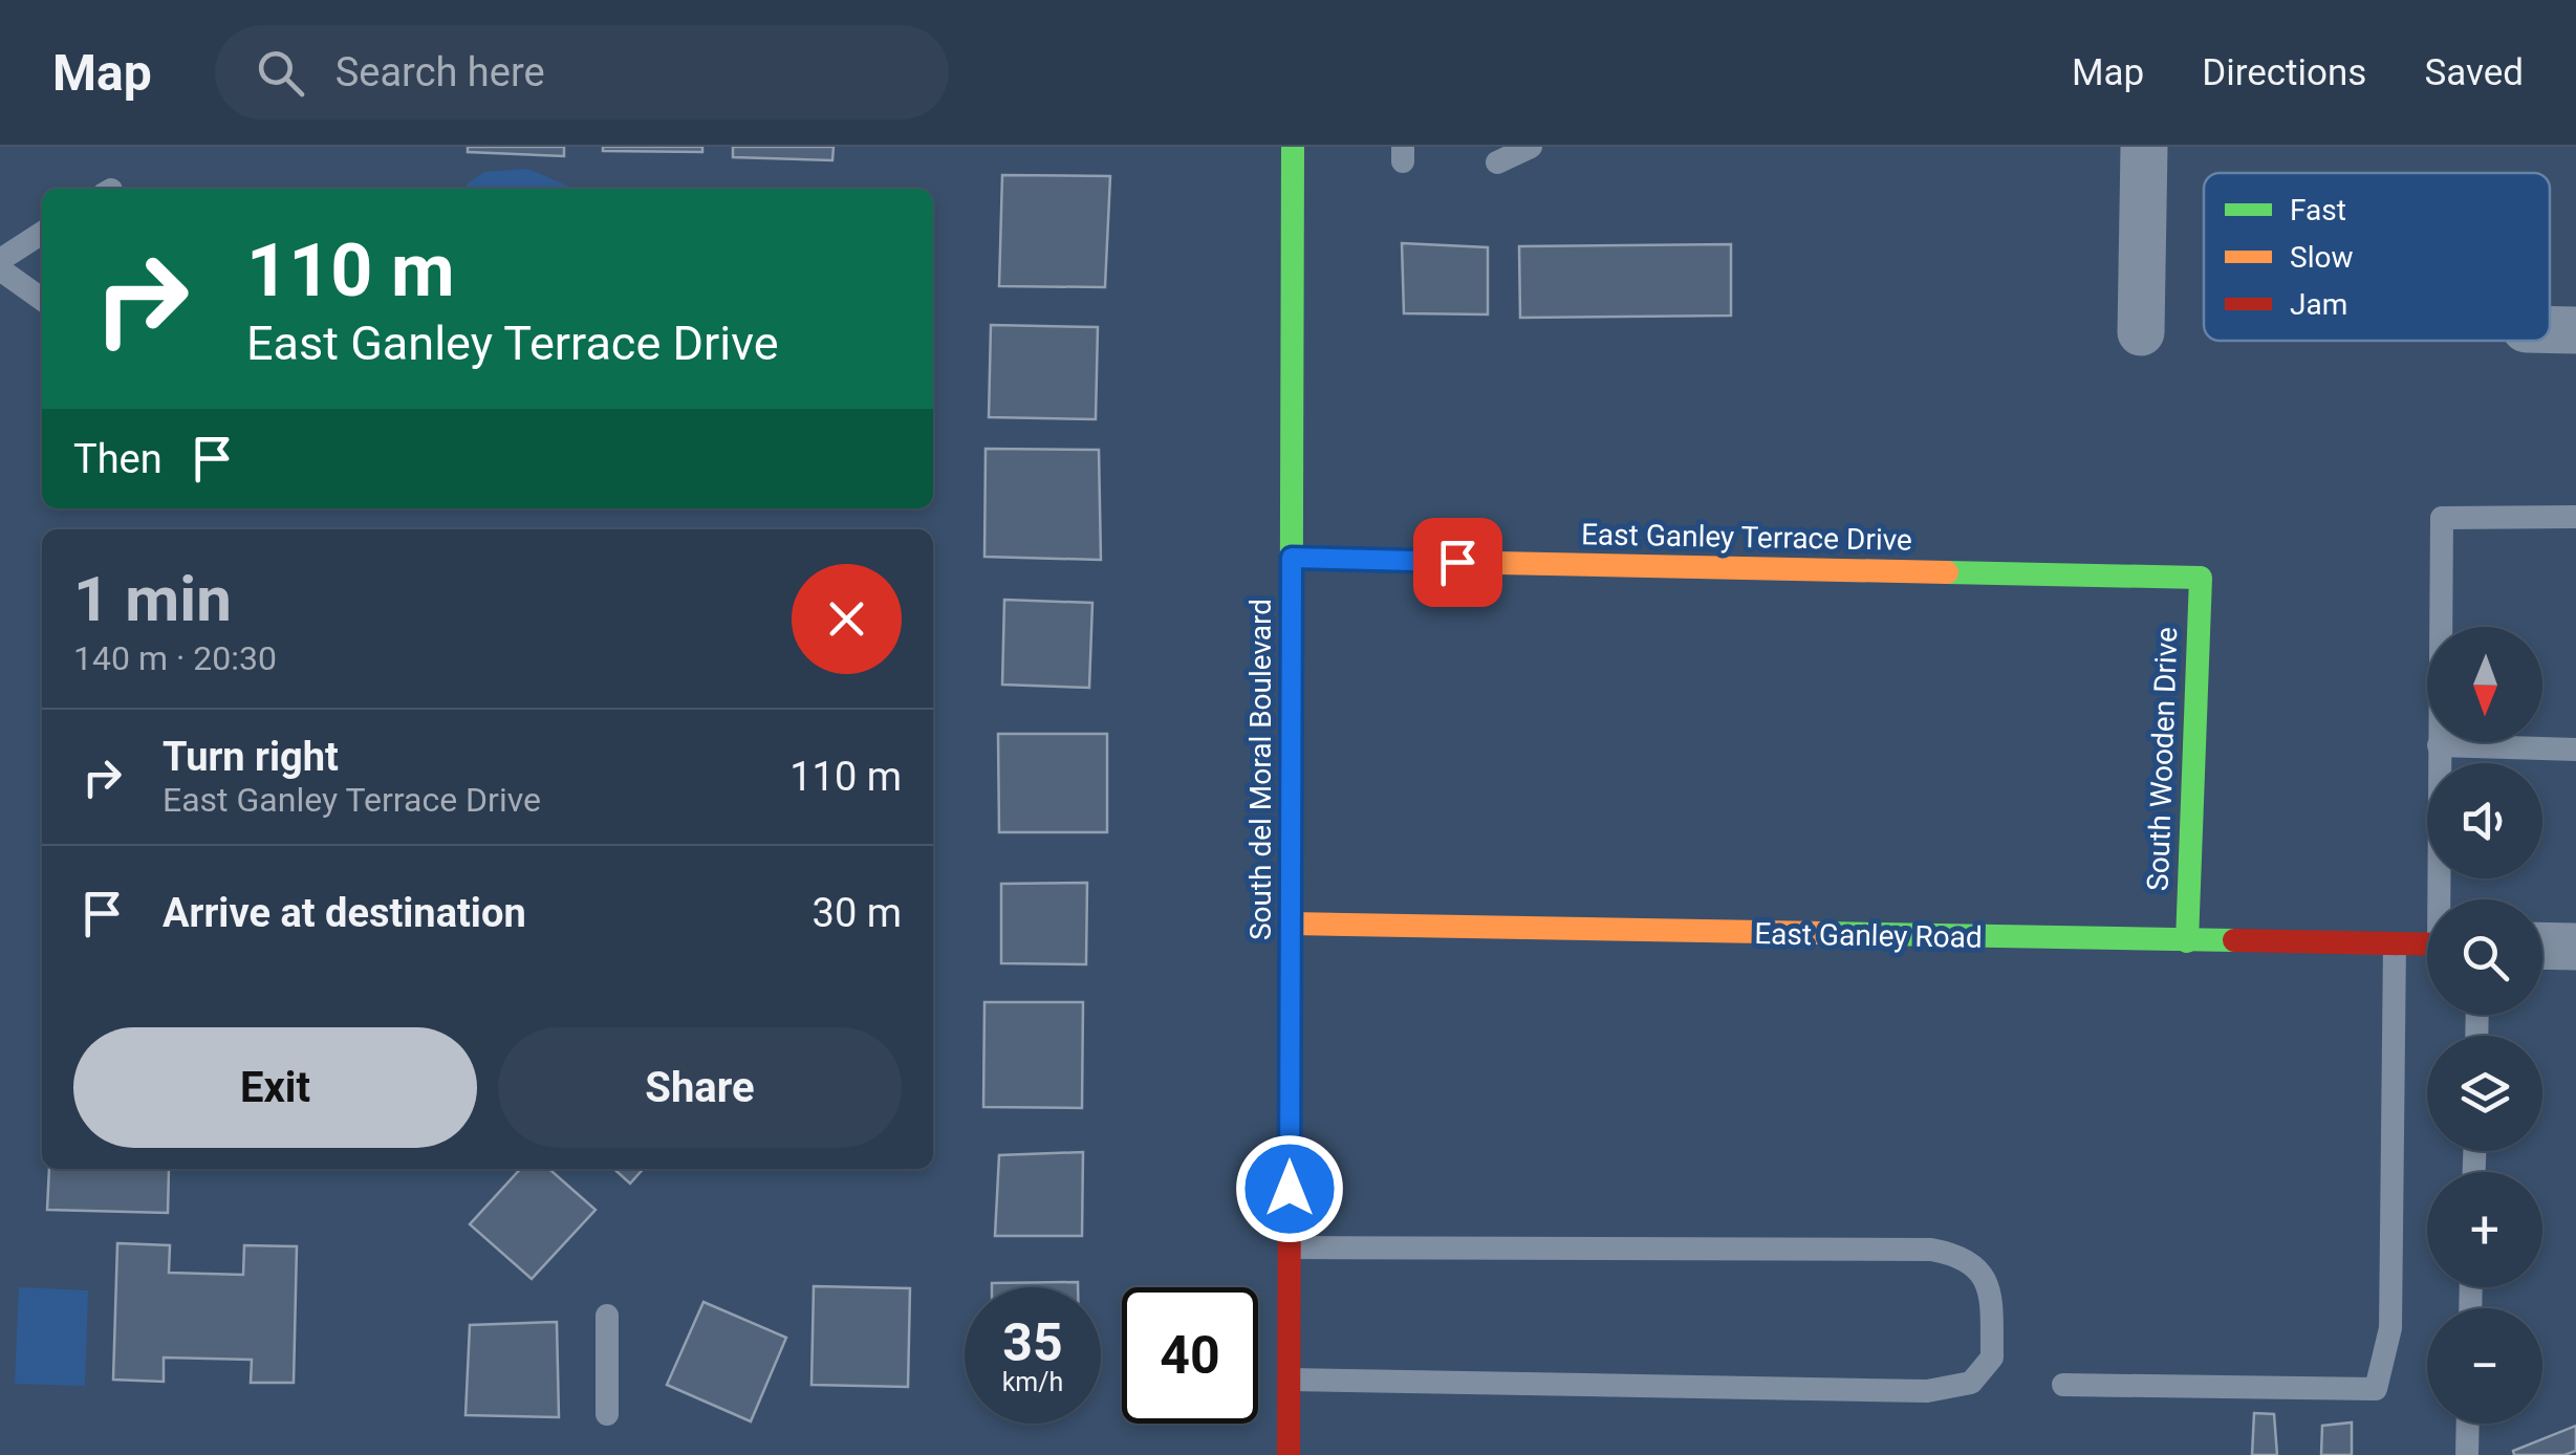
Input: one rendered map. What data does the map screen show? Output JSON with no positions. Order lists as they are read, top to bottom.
{
  "streets": {
    "street": [
      "East Ganley Terrace Drive",
      "South Wooden Drive",
      "South del Moral Boulevard",
      "East Ganley Road"
    ]
  },
  "crossings": [
    ["East Ganley Terrace Drive", "South Wooden Drive"],
    ["East Ganley Terrace Drive", "South del Moral Boulevard"],
    ["South Wooden Drive", "East Ganley Road"],
    ["South del Moral Boulevard", "East Ganley Road"]
  ],
  "legend": ["Fast", "Slow", "Jam"],
  "north": "bottom",
  "page": {
    "header": "Map",
    "search": "Search here",
    "nav": ["Map", "Directions", "Saved"],
    "turn": ["110 m", "East Ganley Terrace Drive"],
    "then": "Then",
    "heading": ["1 min", "140 m · 20:30"],
    "map_buttons": ["+", "−"],
    "list": [
      {
        "name": "Turn right",
        "note": "East Ganley Terrace Drive",
        "value": "110 m"
      },
      {
        "name": "Arrive at destination",
        "value": "30 m"
      }
    ],
    "buttons": ["Exit", "Share"],
    "speed": "35 km/h",
    "limit": "40"
  }
}
